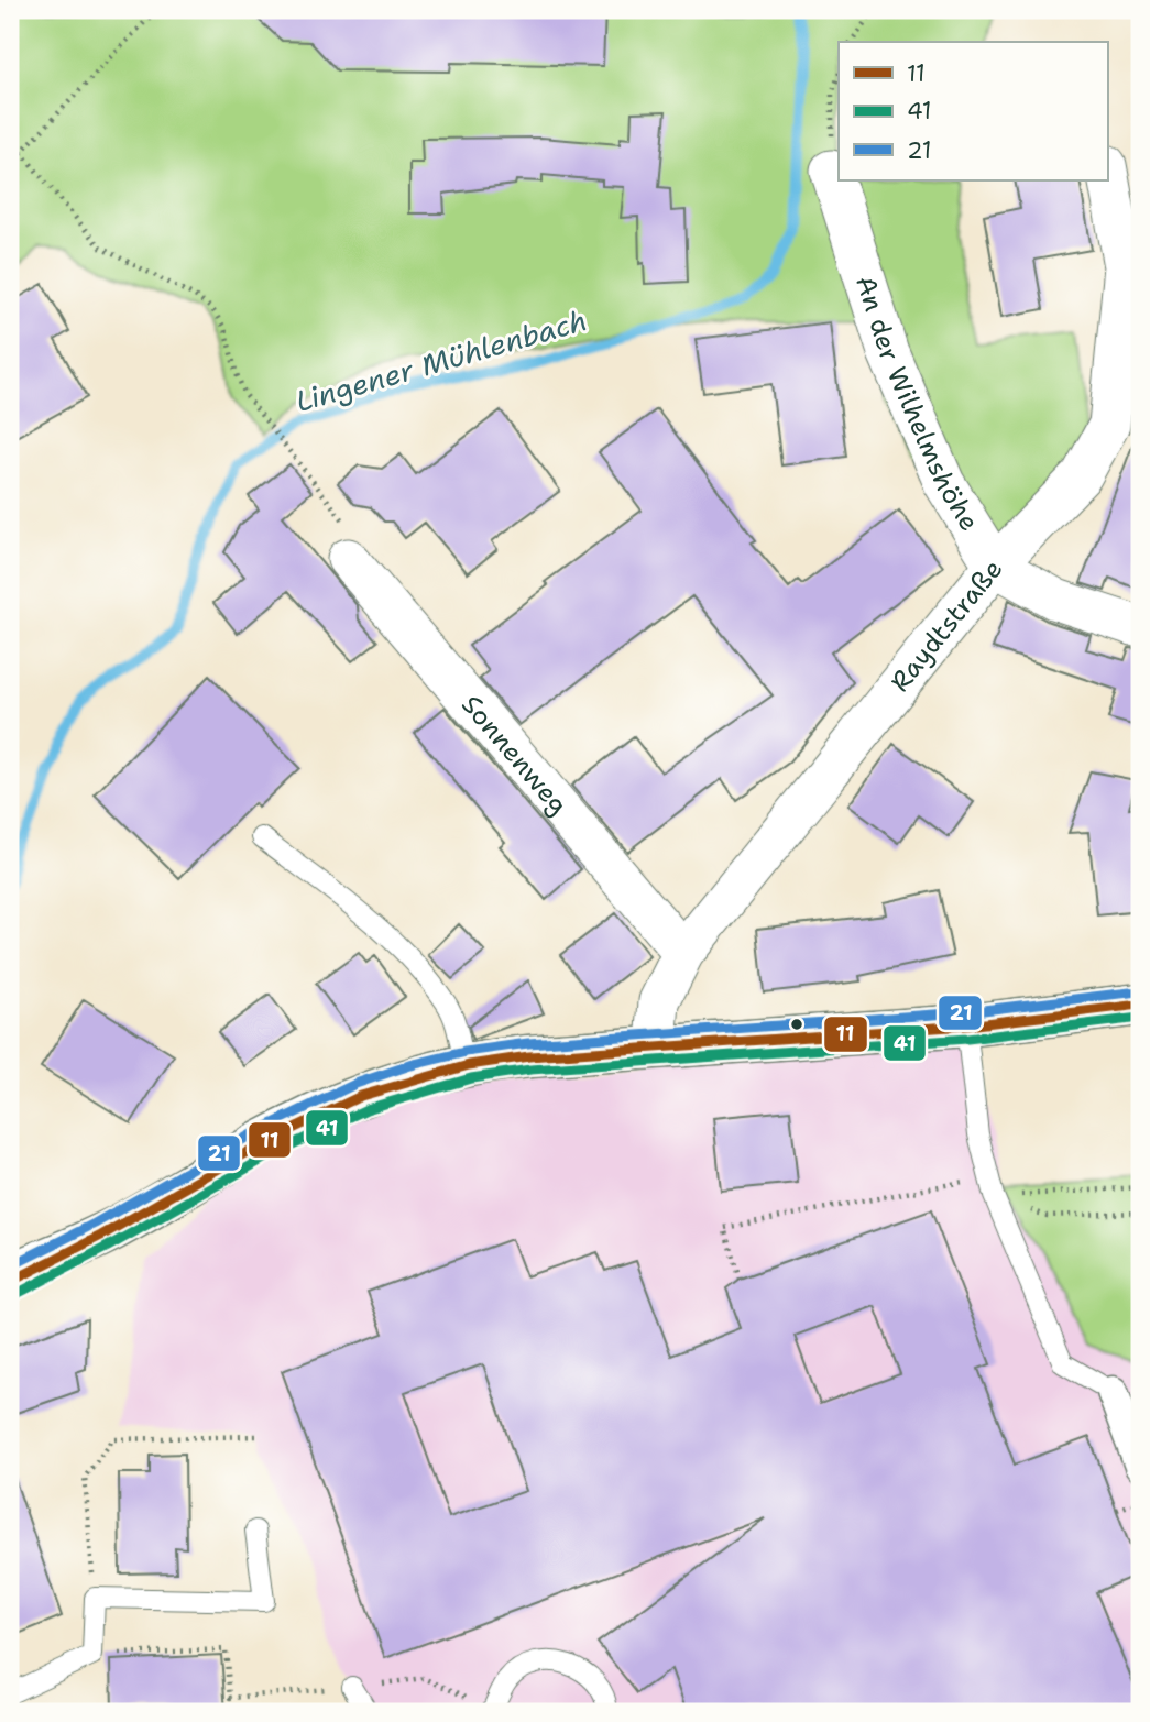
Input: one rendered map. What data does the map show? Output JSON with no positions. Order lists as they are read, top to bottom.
{
  "streets": {
    "street": ["An der Wilhelmshöhe", "Raydtstraße", "Sonnenweg"]
  },
  "crossings": [
    ["An der Wilhelmshöhe", "Raydtstraße"],
    ["Raydtstraße", "Sonnenweg"]
  ],
  "water": ["Lingener Mühlenbach"],
  "lines": ["transit line 21", "transit line 11", "transit line 41"],
  "legend": ["11", "41", "21"]
}
